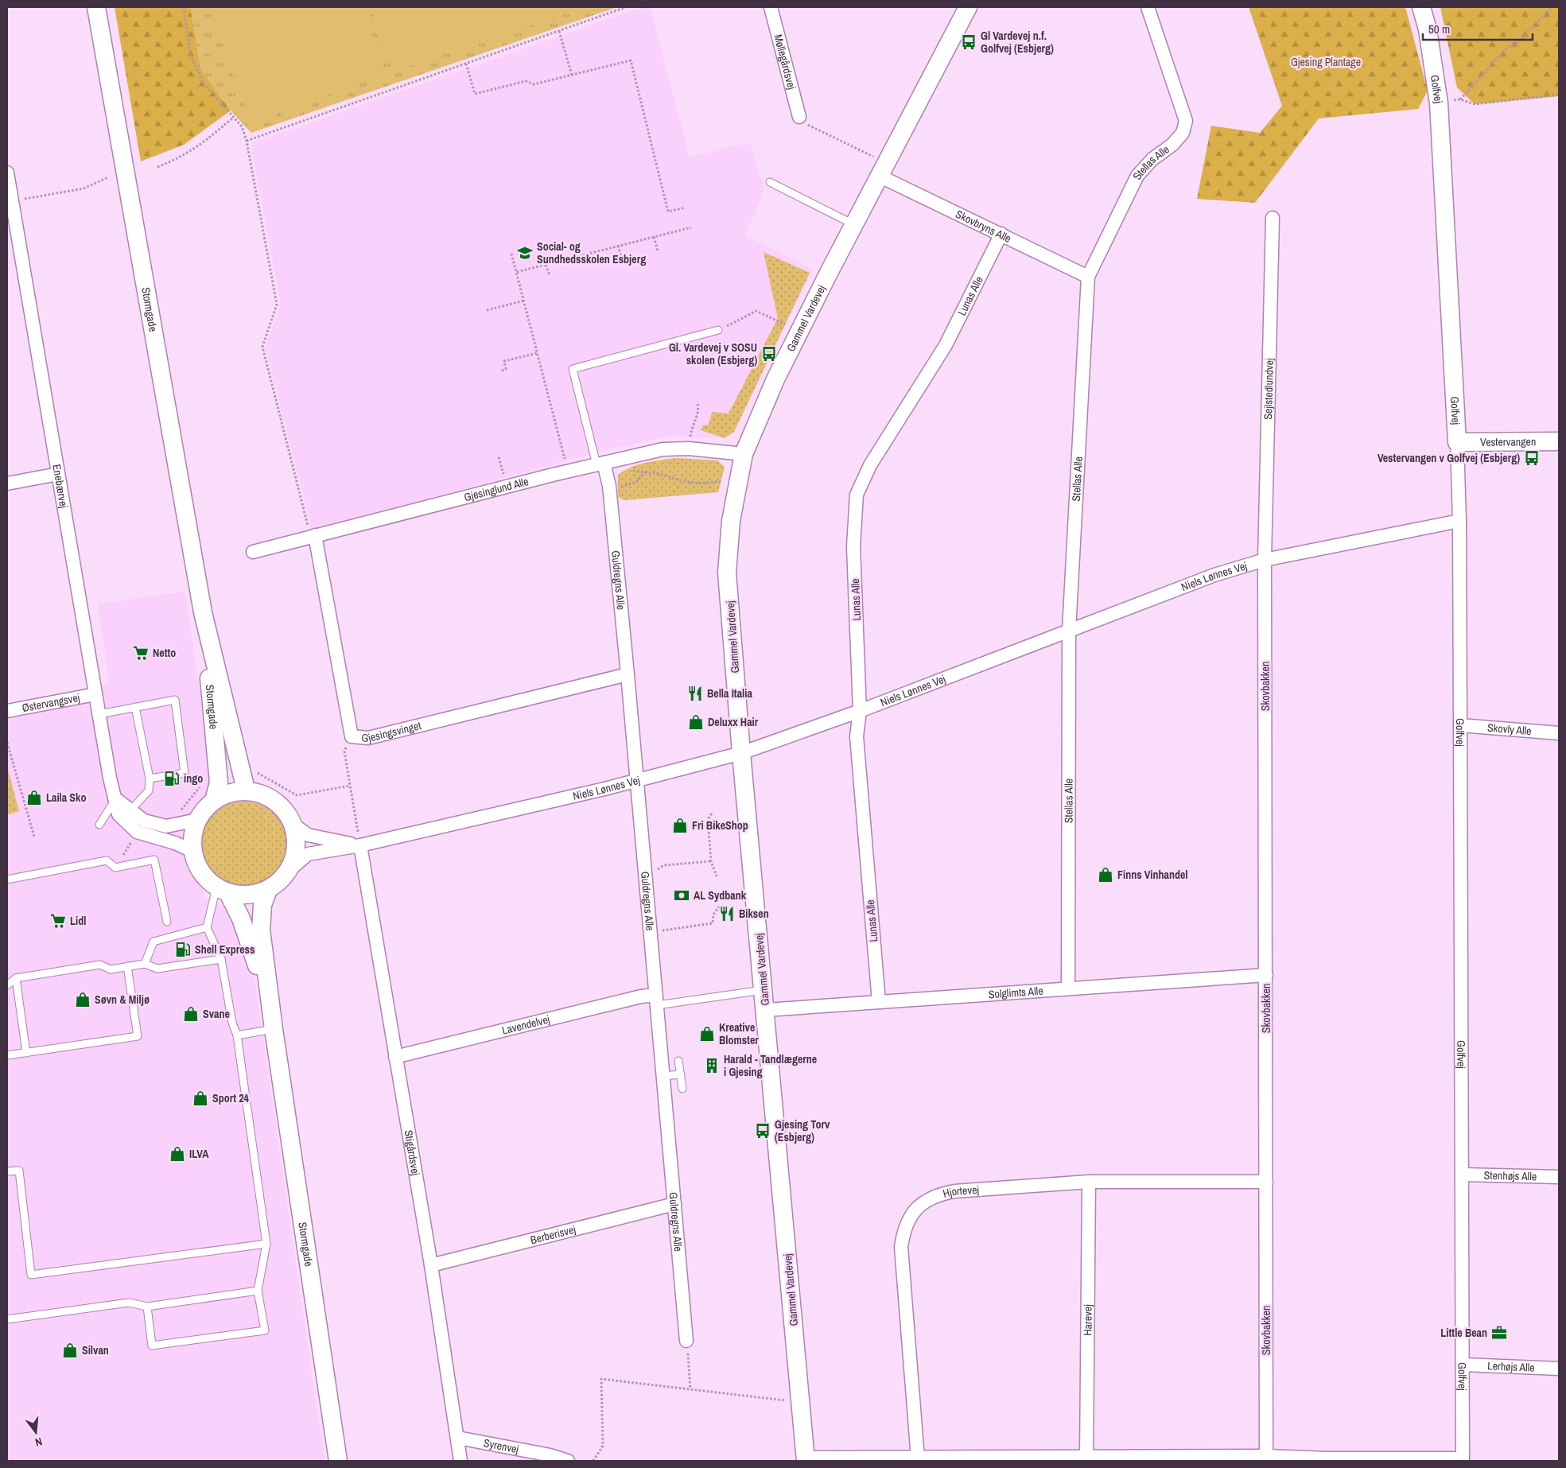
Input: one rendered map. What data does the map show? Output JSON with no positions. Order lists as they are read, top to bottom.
{
  "streets": {
    "street": [
      "Møllegårdsvej",
      "Golfvej",
      "Stellas Alle",
      "Skovbryns Alle",
      "Lunas Alle",
      "Stormgade",
      "Gammel Vardevej",
      "Sejlstedlundvej",
      "Vestervangen",
      "Enebærvej",
      "Gjesinglund Alle",
      "Niels Lønnes Vej",
      "Guldregns Alle",
      "Skovbakken",
      "Østervangsvej",
      "Skovly Alle",
      "Gjesingsvinget",
      "Solglimts Alle",
      "Lavendelvej",
      "Stigårdsvej",
      "Stenhøjs Alle",
      "Hjortevej",
      "Berberisvej",
      "Harevej",
      "Lerhøjs Alle",
      "Syrenvej"
    ]
  },
  "crossings": [
    ["Golfvej", "Vestervangen"],
    ["Golfvej", "Niels Lønnes Vej"],
    ["Golfvej", "Skovly Alle"],
    ["Golfvej", "Stenhøjs Alle"],
    ["Golfvej", "Lerhøjs Alle"],
    ["Stellas Alle", "Skovbryns Alle"],
    ["Stellas Alle", "Niels Lønnes Vej"],
    ["Stellas Alle", "Solglimts Alle"],
    ["Skovbryns Alle", "Lunas Alle"],
    ["Skovbryns Alle", "Gammel Vardevej"],
    ["Lunas Alle", "Niels Lønnes Vej"],
    ["Lunas Alle", "Solglimts Alle"],
    ["Stormgade", "Enebærvej"],
    ["Stormgade", "Niels Lønnes Vej"],
    ["Gammel Vardevej", "Gjesinglund Alle"],
    ["Gammel Vardevej", "Niels Lønnes Vej"],
    ["Gammel Vardevej", "Solglimts Alle"],
    ["Sejlstedlundvej", "Niels Lønnes Vej"],
    ["Sejlstedlundvej", "Skovbakken"],
    ["Enebærvej", "Niels Lønnes Vej"],
    ["Enebærvej", "Østervangsvej"],
    ["Gjesinglund Alle", "Guldregns Alle"],
    ["Gjesinglund Alle", "Gjesingsvinget"],
    ["Niels Lønnes Vej", "Guldregns Alle"],
    ["Niels Lønnes Vej", "Skovbakken"],
    ["Niels Lønnes Vej", "Stigårdsvej"],
    ["Guldregns Alle", "Gjesingsvinget"],
    ["Guldregns Alle", "Lavendelvej"],
    ["Guldregns Alle", "Berberisvej"],
    ["Skovbakken", "Solglimts Alle"],
    ["Skovbakken", "Hjortevej"],
    ["Lavendelvej", "Stigårdsvej"],
    ["Stigårdsvej", "Berberisvej"],
    ["Stigårdsvej", "Syrenvej"],
    ["Hjortevej", "Harevej"]
  ],
  "parks": ["Gjesing Plantage"],
  "places": {
    "bus stop": [
      "Gl Vardevej n.f. Golfvej (Esbjerg)",
      "Gl. Vardevej v SOSU skolen (Esbjerg)",
      "Vestervangen v Golfvej (Esbjerg)",
      "Gjesing Torv (Esbjerg)"
    ],
    "school or university": ["Social- og Sundhedsskolen Esbjerg"],
    "supermarket": ["Netto", "Lidl"],
    "restaurant": ["Bella Italia", "Biksen"],
    "shop": [
      "Deluxx Hair",
      "Laila Sko",
      "Fri BikeShop",
      "Finns Vinhandel",
      "Søvn & Miljø",
      "Svane",
      "Kreative Blomster",
      "Sport 24",
      "ILVA",
      "Silvan"
    ],
    "fuel station": ["ingo", "Shell Express"],
    "bank": ["AL Sydbank"],
    "building": ["Harald - Tandlægerne i Gjesing"],
    "office": ["Little Bean"]
  },
  "scale_bar": "50 m",
  "north": "bottom"
}
